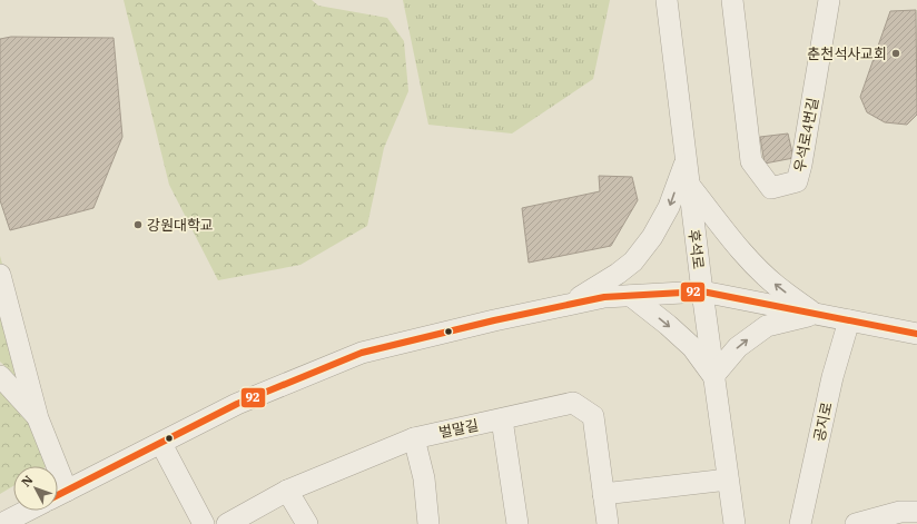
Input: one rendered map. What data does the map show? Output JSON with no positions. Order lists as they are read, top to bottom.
{
  "streets": {
    "street": [
      "우석로4번길",
      "후석로",
      "공지로",
      "벌말길"
    ]
  },
  "places": ["춘천석사교회", "강원대학교"],
  "lines": ["transit line 92"],
  "north": "top left"
}
